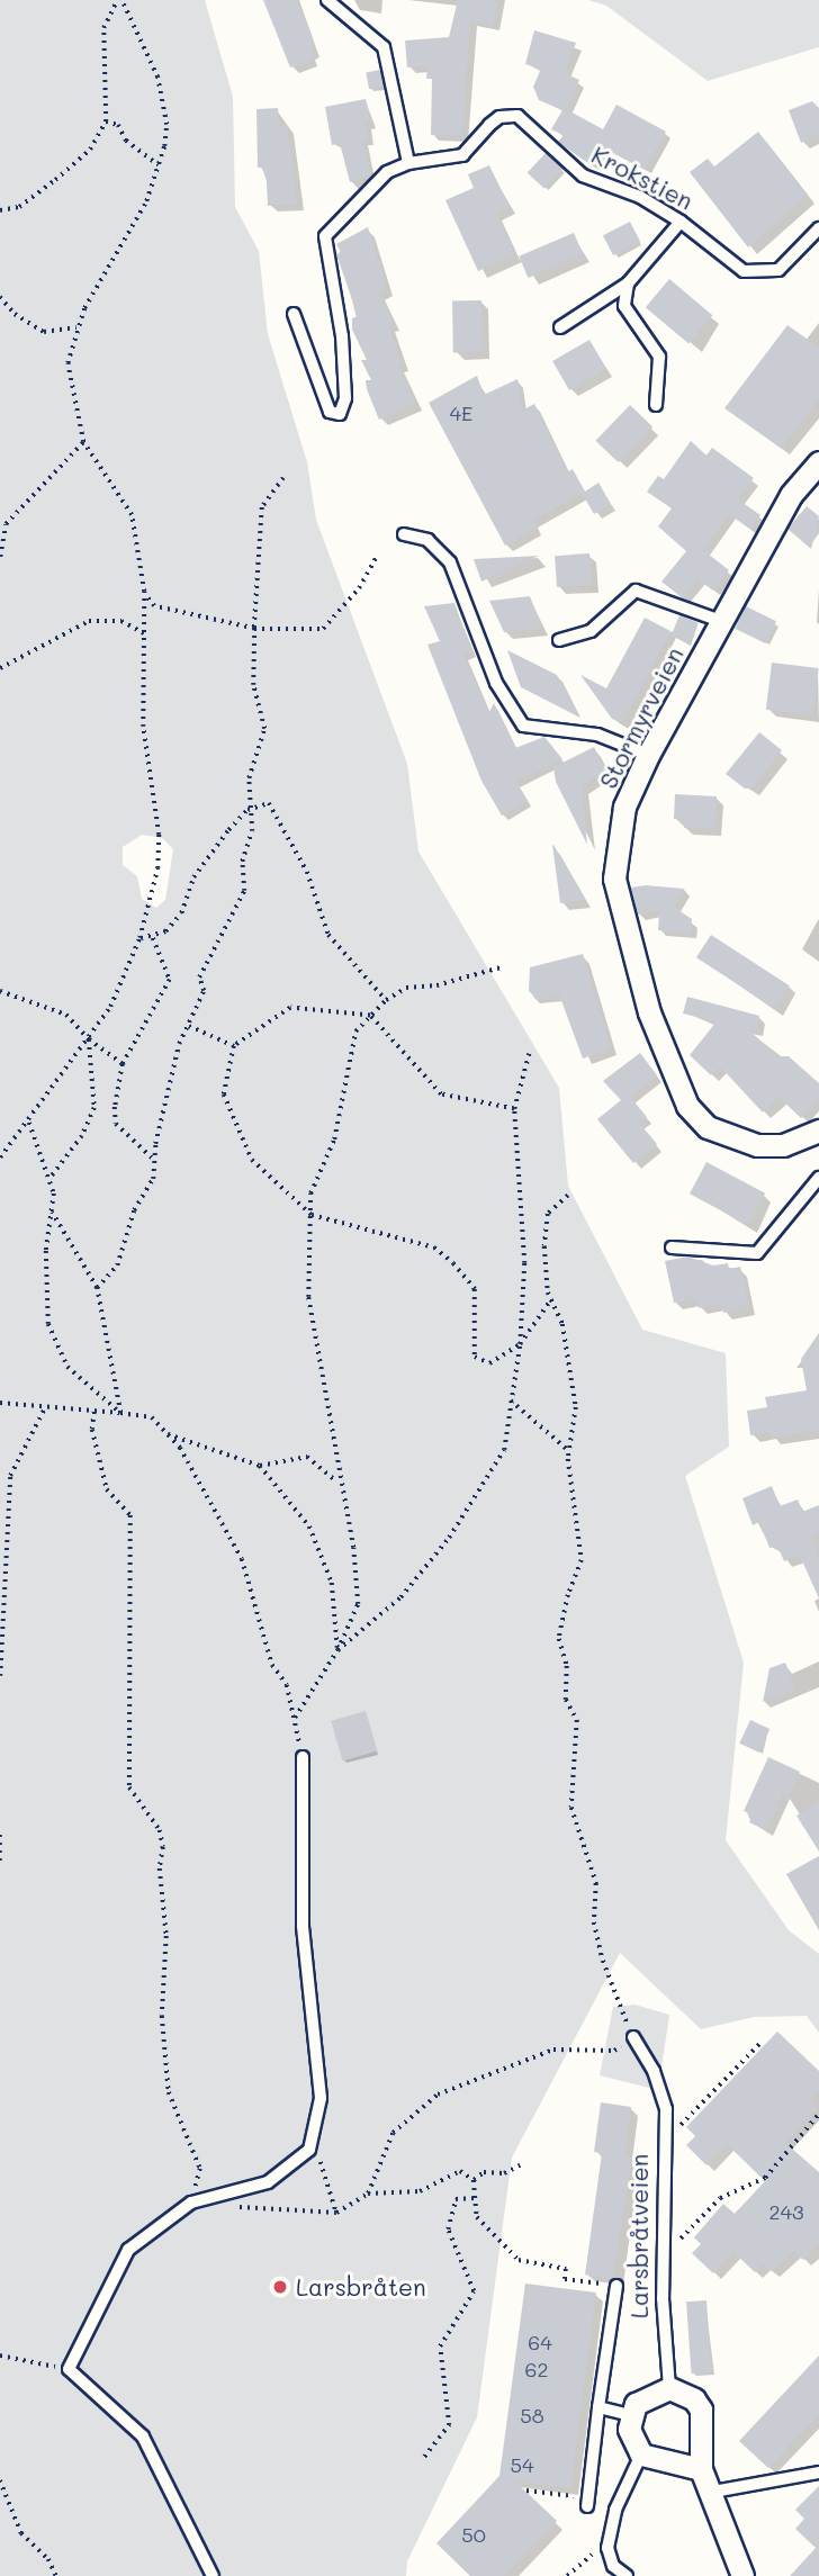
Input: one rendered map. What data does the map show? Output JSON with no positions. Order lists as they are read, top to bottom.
{
  "streets": {
    "street": ["Stormyrveien"],
    "lane": ["Krokstien", "Larsbråtveien"]
  },
  "places": ["Larsbråten"],
  "house_numbers": [
    "4E",
    "243",
    "64",
    "62",
    "58",
    "54",
    "50"
  ]
}
